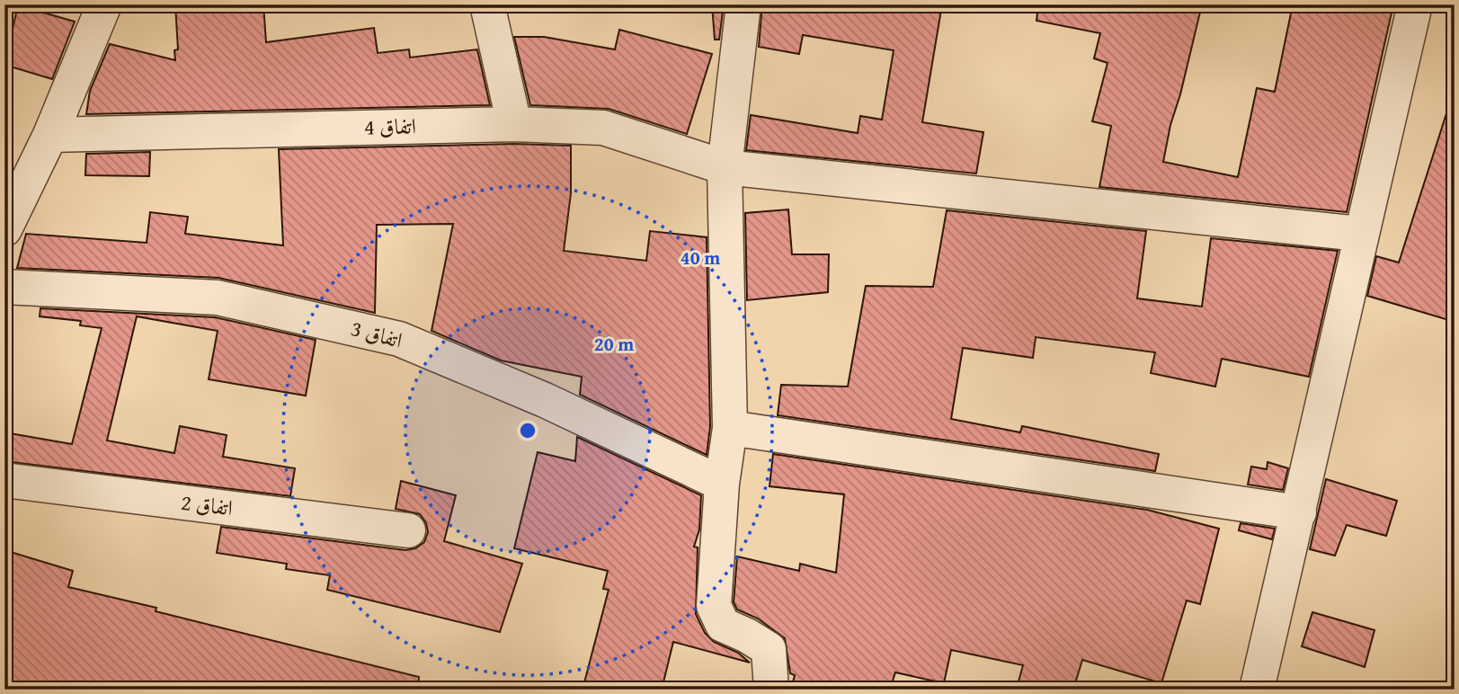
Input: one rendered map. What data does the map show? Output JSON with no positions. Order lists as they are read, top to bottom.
{
  "streets": {
    "street": ["اتفاق 4", "اتفاق 3", "اتفاق 2"]
  },
  "rings": ["40 m", "20 m"]
}
